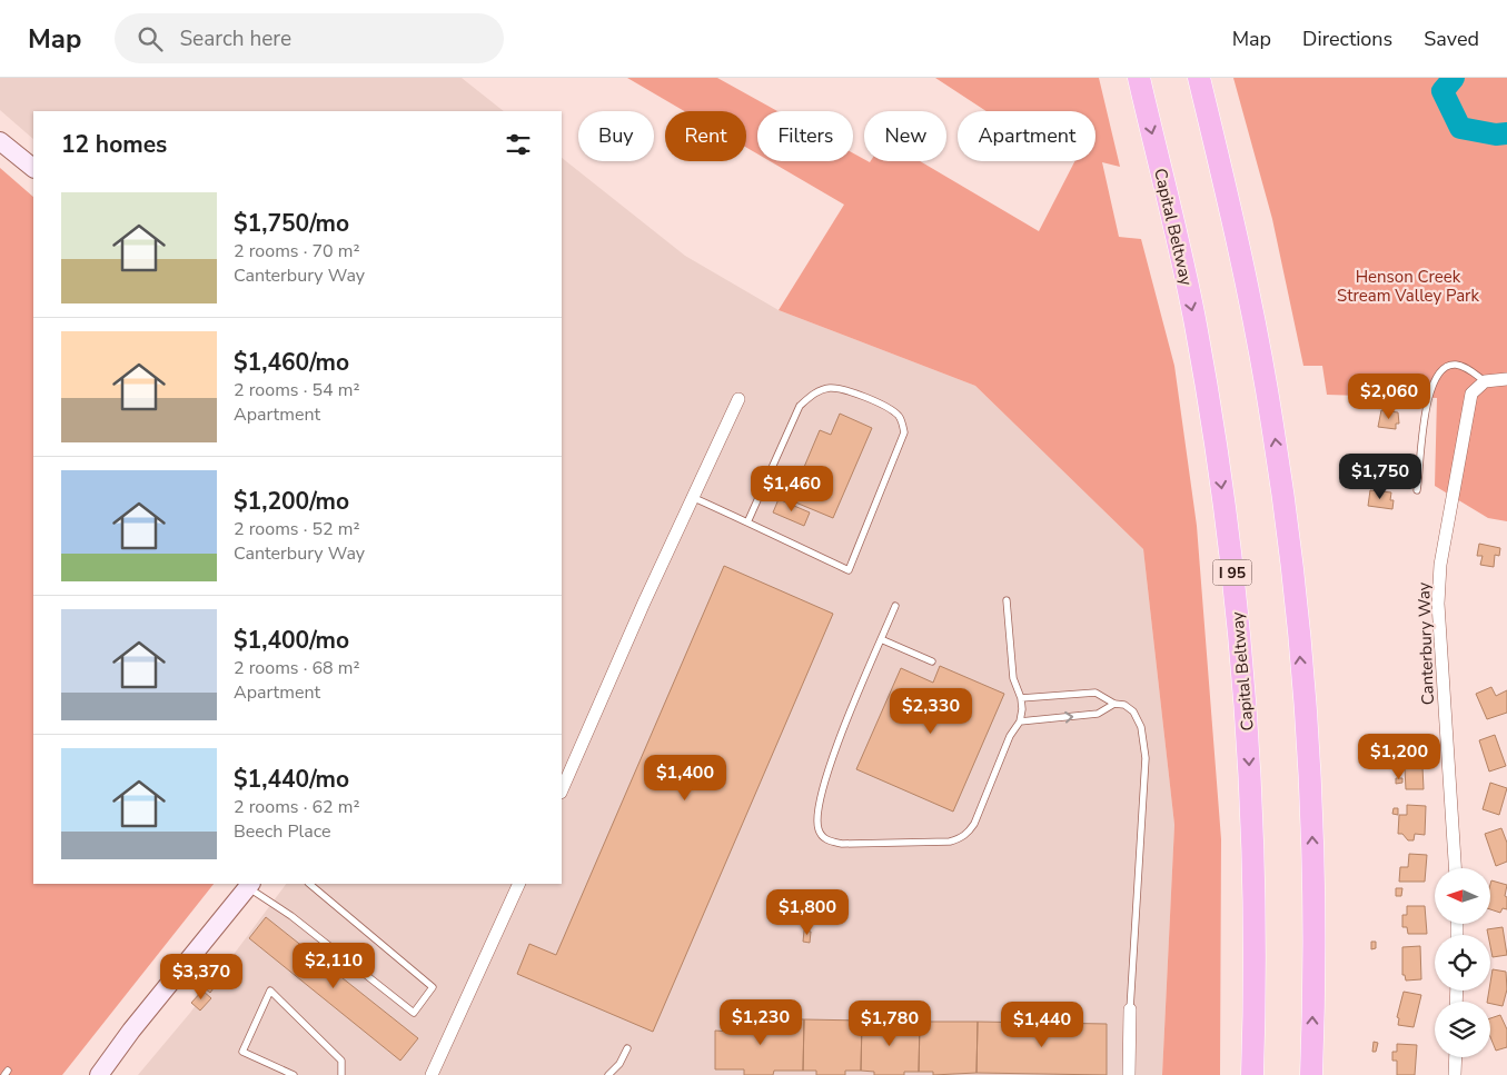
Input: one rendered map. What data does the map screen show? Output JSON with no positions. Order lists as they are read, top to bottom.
{
  "streets": {
    "highway": ["Capital Beltway", "I 95"],
    "street": ["Canterbury Way"]
  },
  "parks": ["Henson Creek Stream Valley Park"],
  "north": "left",
  "page": {
    "header": "Map",
    "search": "Search here",
    "nav": ["Map", "Directions", "Saved"],
    "chip": [
      "Buy",
      "Rent",
      "Filters",
      "New",
      "Apartment"
    ],
    "heading": "12 homes",
    "list": [
      {
        "name": "$1,750/mo",
        "note": "2 rooms · 70 m² · Canterbury Way"
      },
      {
        "name": "$1,460/mo",
        "note": "2 rooms · 54 m² · Apartment"
      },
      {
        "name": "$1,200/mo",
        "note": "2 rooms · 52 m² · Canterbury Way"
      },
      {
        "name": "$1,400/mo",
        "note": "2 rooms · 68 m² · Apartment"
      },
      {
        "name": "$1,440/mo",
        "note": "2 rooms · 62 m² · Beech Place"
      }
    ],
    "price": [
      "$2,060",
      "$1,750",
      "$1,460",
      "$2,330",
      "$1,200",
      "$1,400",
      "$1,800",
      "$2,110",
      "$3,370",
      "$1,230",
      "$1,780",
      "$1,440"
    ]
  }
}
